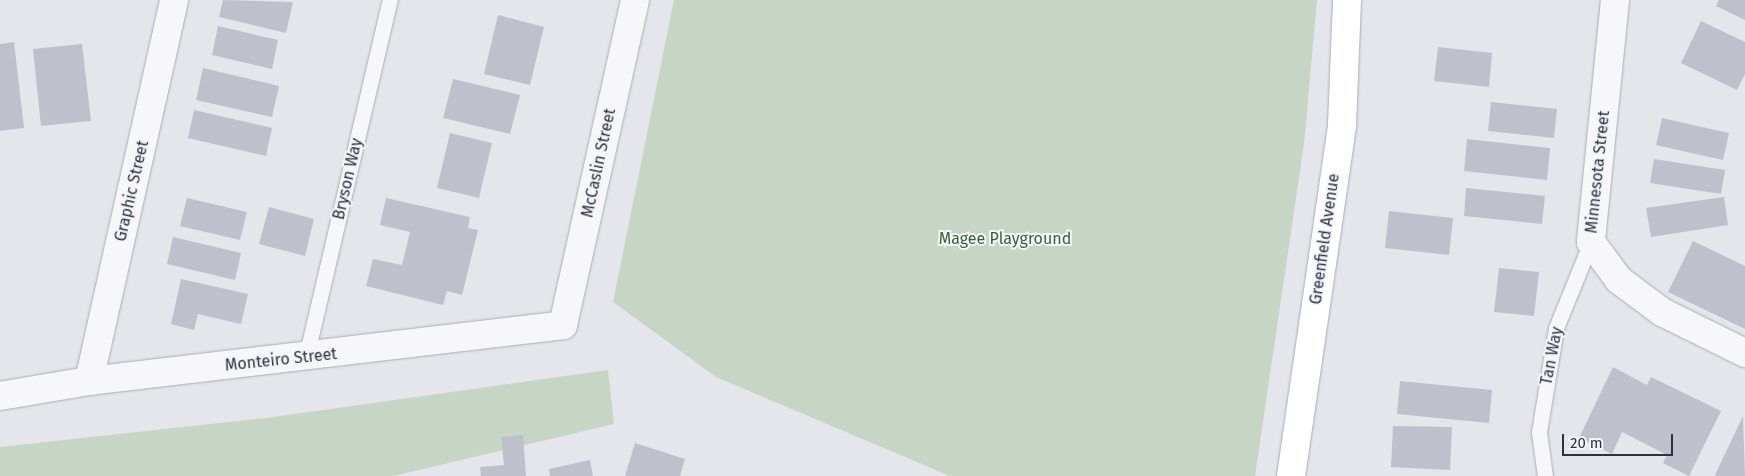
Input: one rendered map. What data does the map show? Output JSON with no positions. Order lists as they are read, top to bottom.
{
  "streets": {
    "main road": ["Greenfield Avenue"],
    "street": [
      "McCaslin Street",
      "Minnesota Street",
      "Graphic Street",
      "Monteiro Street"
    ],
    "lane": ["Bryson Way", "Tan Way"]
  },
  "crossings": [
    ["McCaslin Street", "Monteiro Street"],
    ["Minnesota Street", "Tan Way"],
    ["Bryson Way", "Monteiro Street"],
    ["Graphic Street", "Monteiro Street"]
  ],
  "parks": ["Magee Playground"],
  "scale_bar": "20 m"
}
